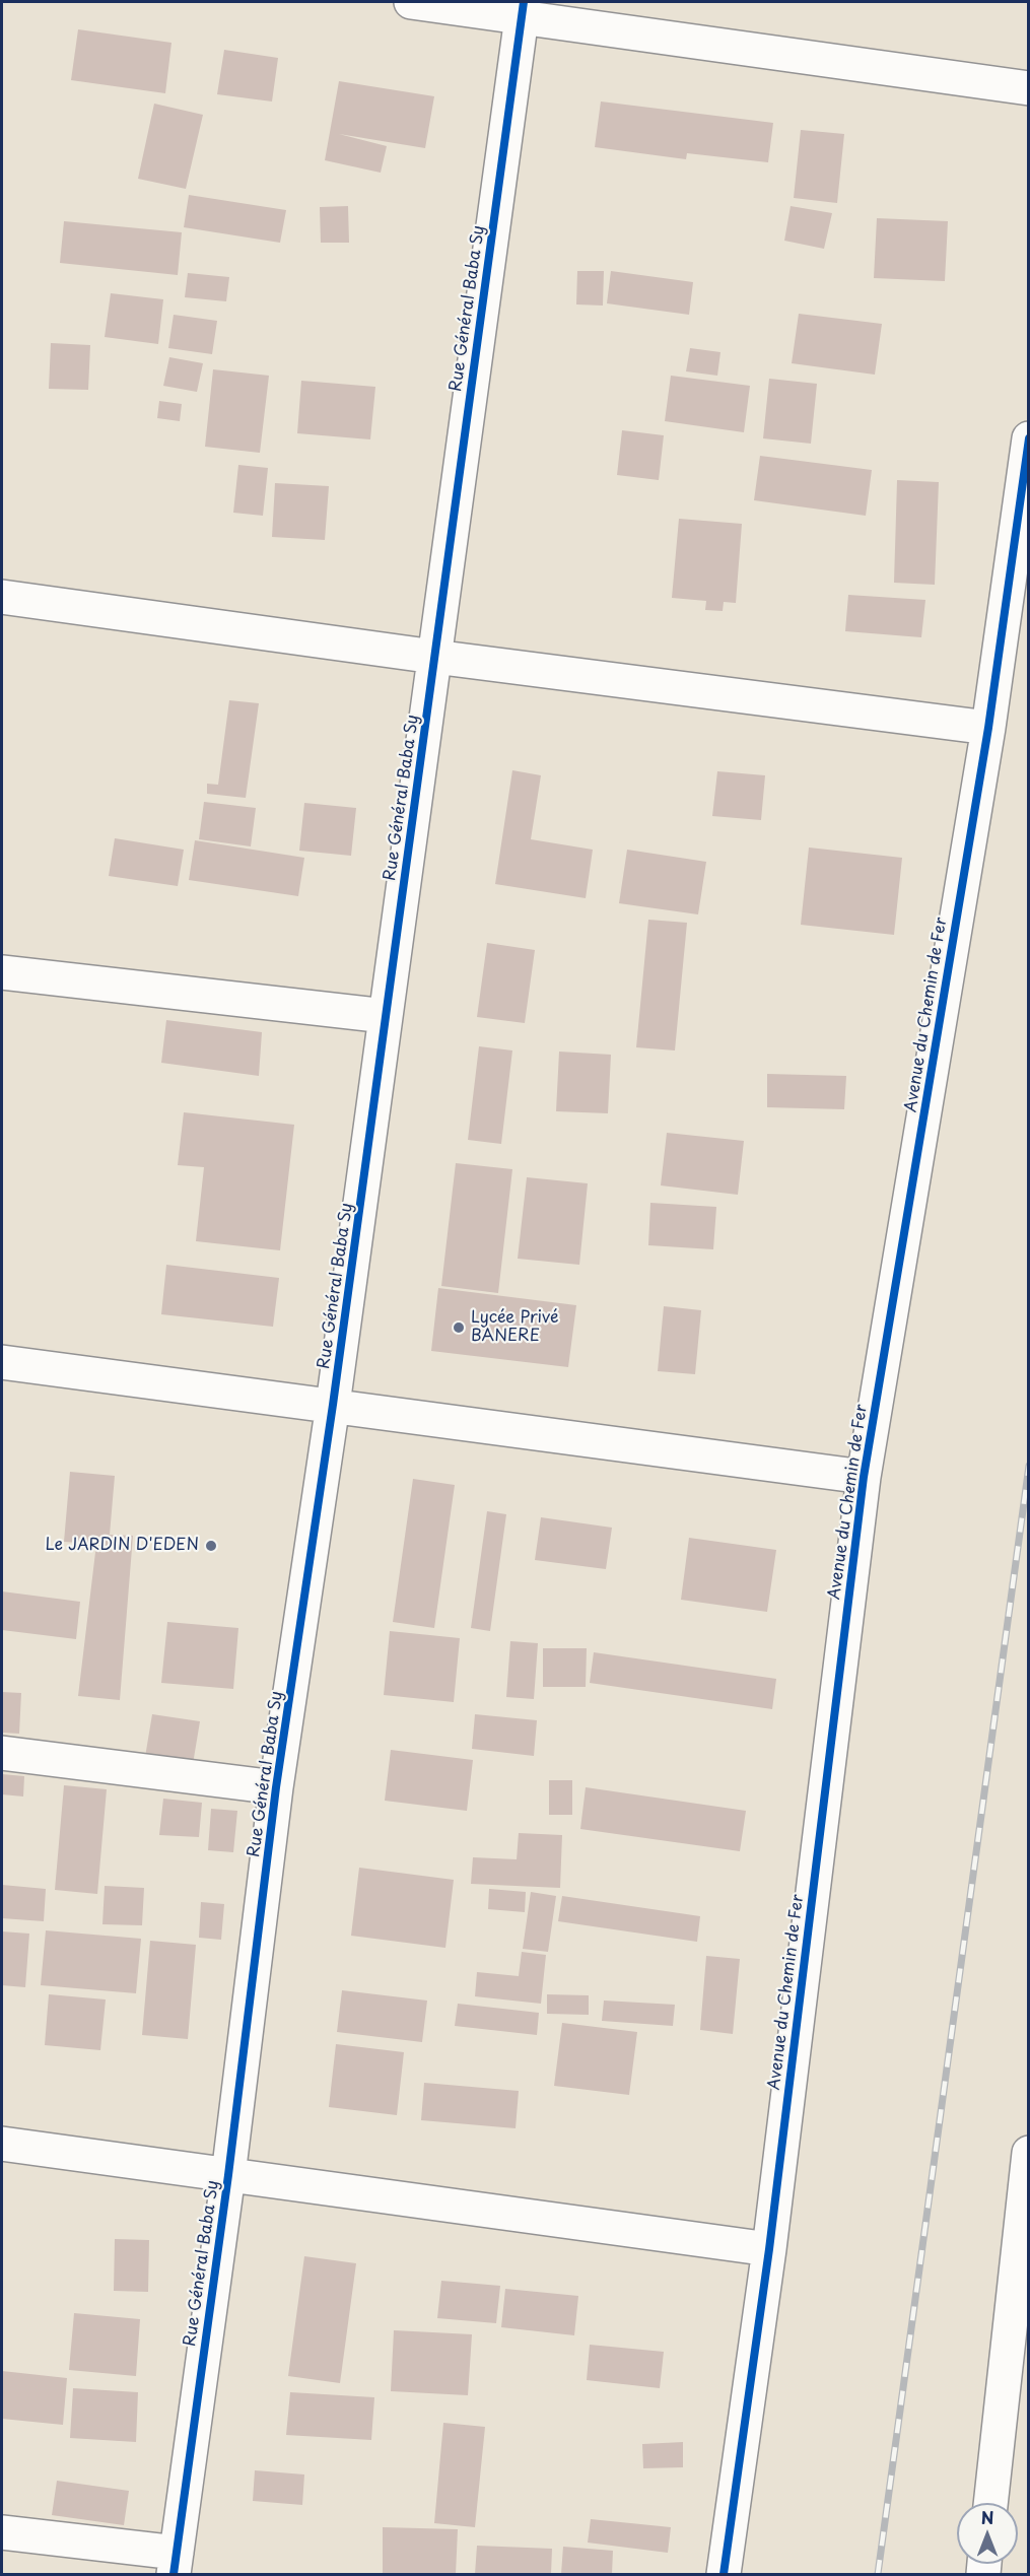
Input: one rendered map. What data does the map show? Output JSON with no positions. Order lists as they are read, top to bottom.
{
  "streets": {
    "street": ["Rue Général Baba Sy", "Avenue du Chemin de Fer"]
  },
  "places": ["Lycée Privé BANERE", "Le JARDIN D'EDEN"],
  "north": "top"
}
